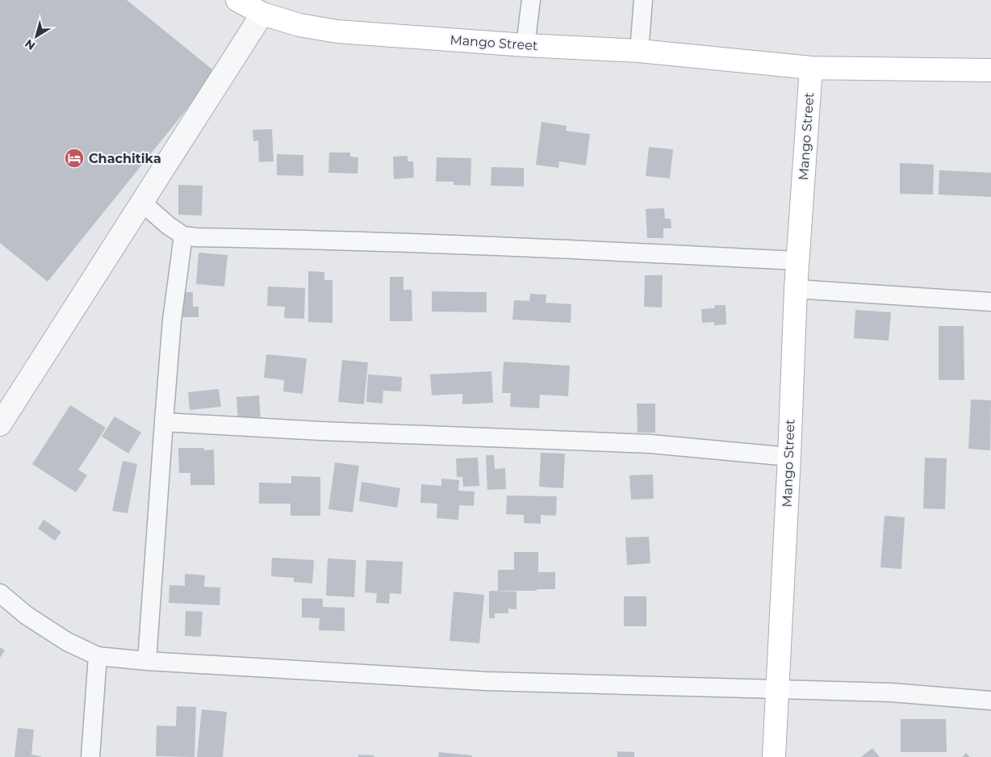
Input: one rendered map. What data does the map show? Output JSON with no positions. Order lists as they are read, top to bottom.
{
  "streets": {
    "main road": ["Mango Street"]
  },
  "places": {
    "hotel": ["Chachitika"]
  },
  "north": "bottom left"
}
